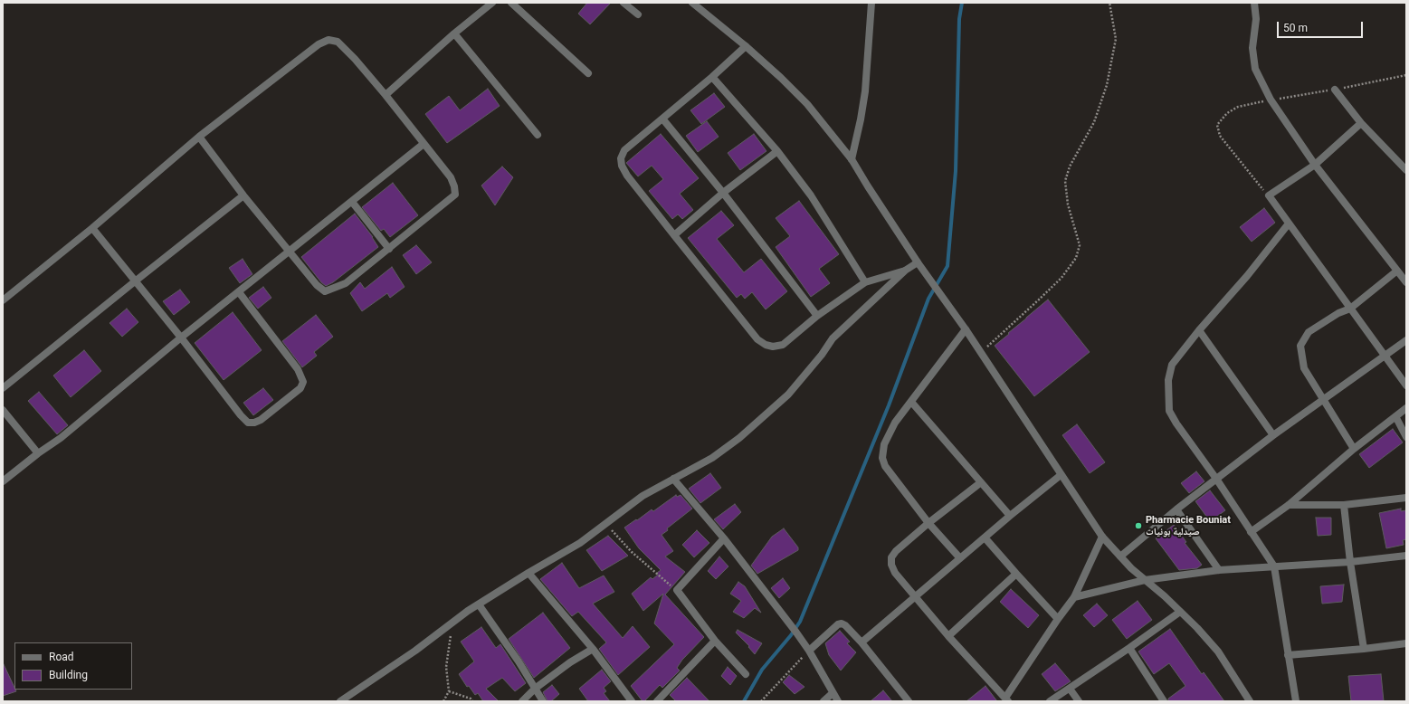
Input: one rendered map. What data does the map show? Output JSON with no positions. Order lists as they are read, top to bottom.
{
  "places": ["Pharmacie Bouniat صيدلية بونيات"],
  "legend": ["Road", "Building"],
  "scale_bar": "50 m"
}
